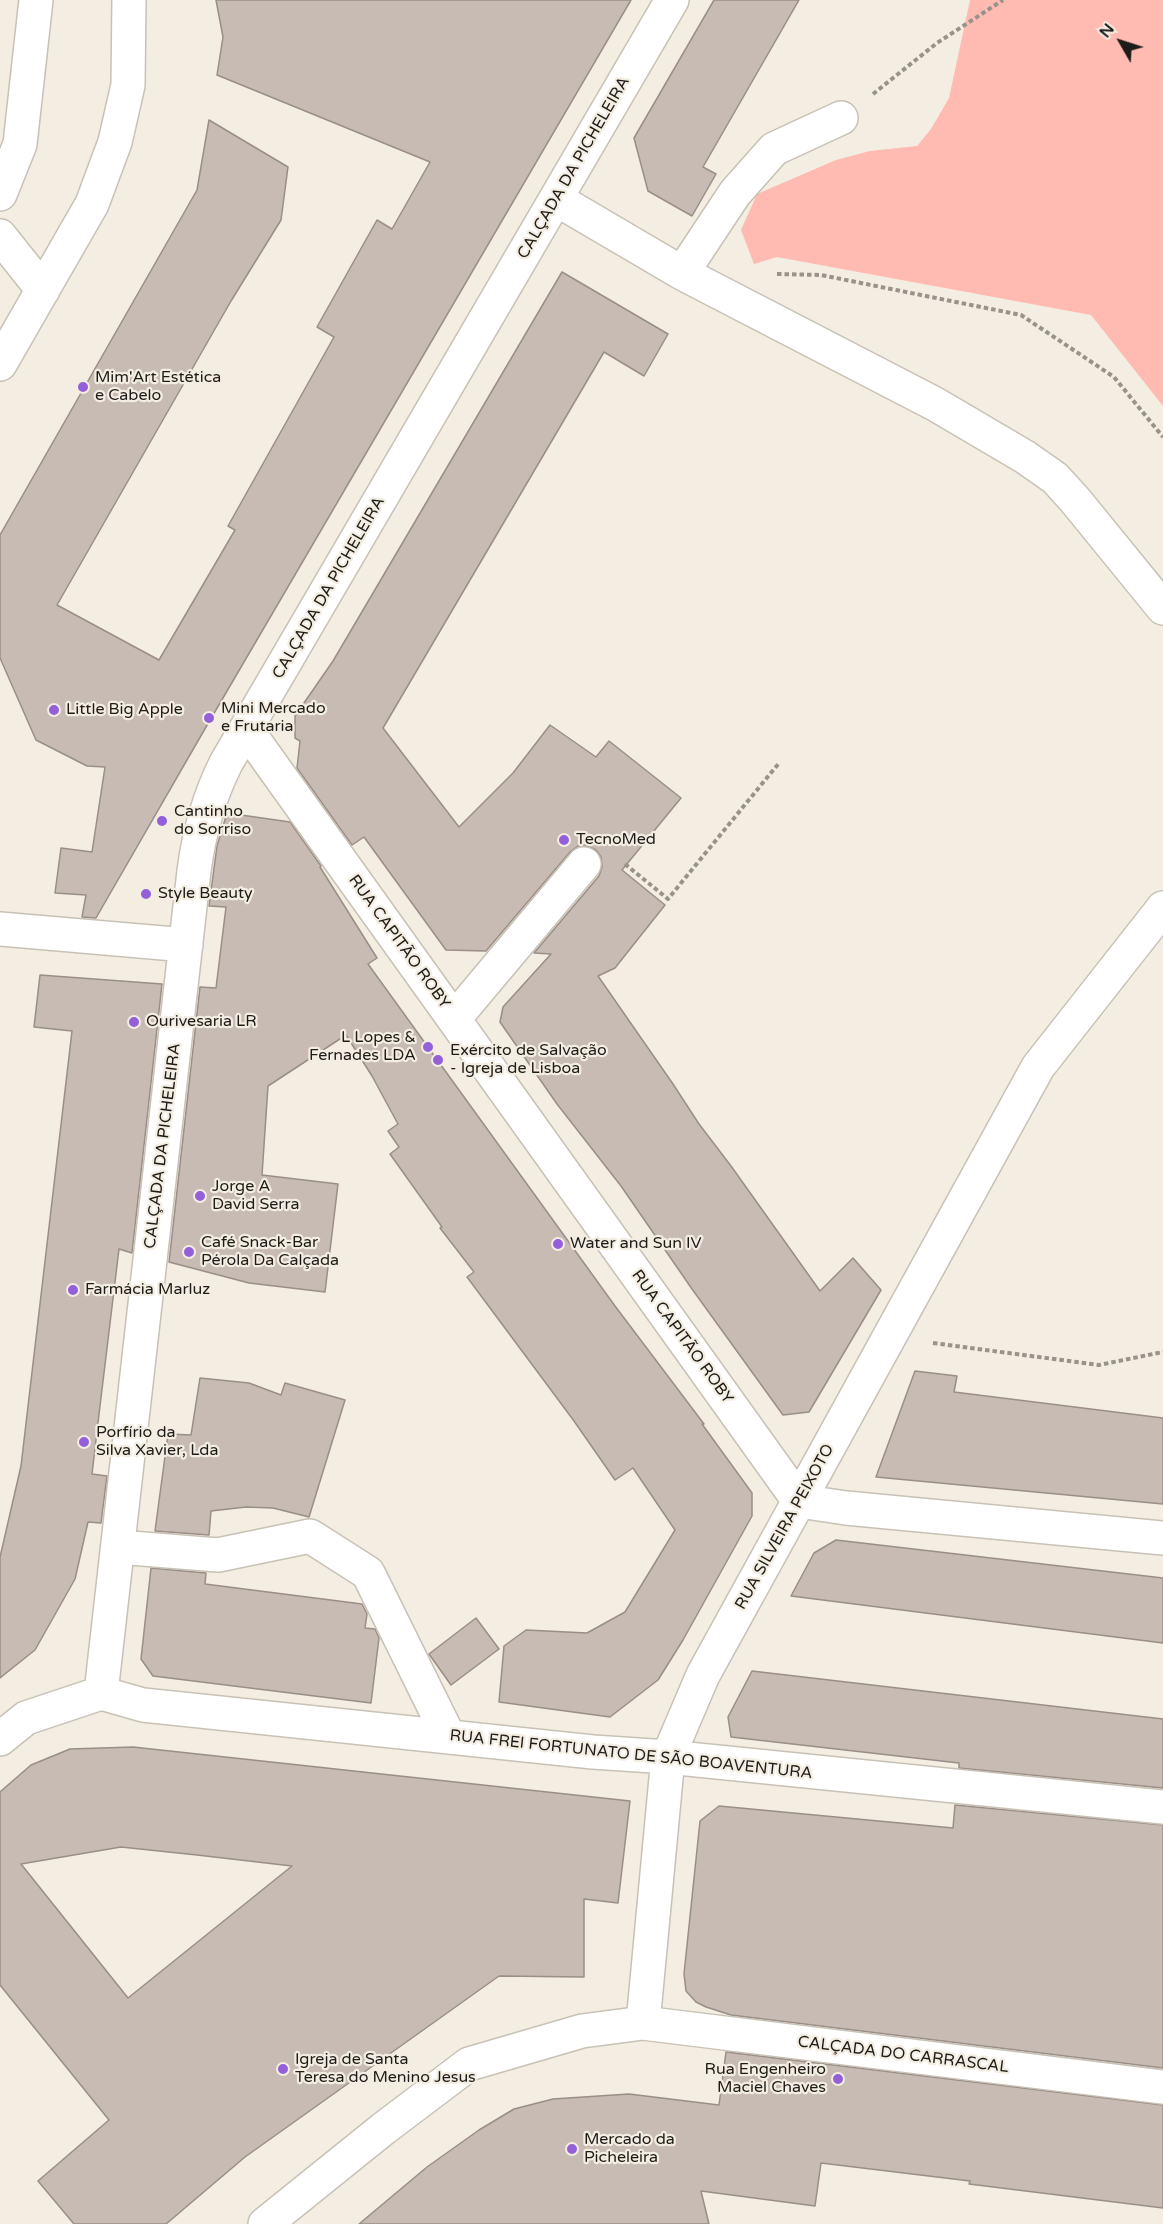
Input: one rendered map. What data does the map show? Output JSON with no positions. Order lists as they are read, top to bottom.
{
  "streets": {
    "street": [
      "CALÇADA DA PICHELEIRA",
      "RUA CAPITÃO ROBY",
      "RUA SILVEIRA PEIXOTO",
      "RUA FREI FORTUNATO DE SÃO BOAVENTURA",
      "CALÇADA DO CARRASCAL"
    ]
  },
  "crossings": [
    ["CALÇADA DA PICHELEIRA", "RUA CAPITÃO ROBY"],
    ["CALÇADA DA PICHELEIRA", "RUA FREI FORTUNATO DE SÃO BOAVENTURA"],
    ["RUA CAPITÃO ROBY", "RUA SILVEIRA PEIXOTO"],
    ["RUA SILVEIRA PEIXOTO", "RUA FREI FORTUNATO DE SÃO BOAVENTURA"],
    ["RUA SILVEIRA PEIXOTO", "CALÇADA DO CARRASCAL"]
  ],
  "places": [
    "Mim'Art Estética e Cabelo",
    "Little Big Apple",
    "Mini Mercado e Frutaria",
    "Cantinho do Sorriso",
    "TecnoMed",
    "Style Beauty",
    "Ourivesaria LR",
    "L Lopes & Fernades LDA",
    "Exército de Salvação - Igreja de Lisboa",
    "Jorge A David Serra",
    "Water and Sun IV",
    "Café Snack-Bar Pérola Da Calçada",
    "Farmácia Marluz",
    "Porfírio da Silva Xavier, Lda",
    "Igreja de Santa Teresa do Menino Jesus",
    "Rua Engenheiro Maciel Chaves",
    "Mercado da Picheleira"
  ],
  "north": "top left"
}
